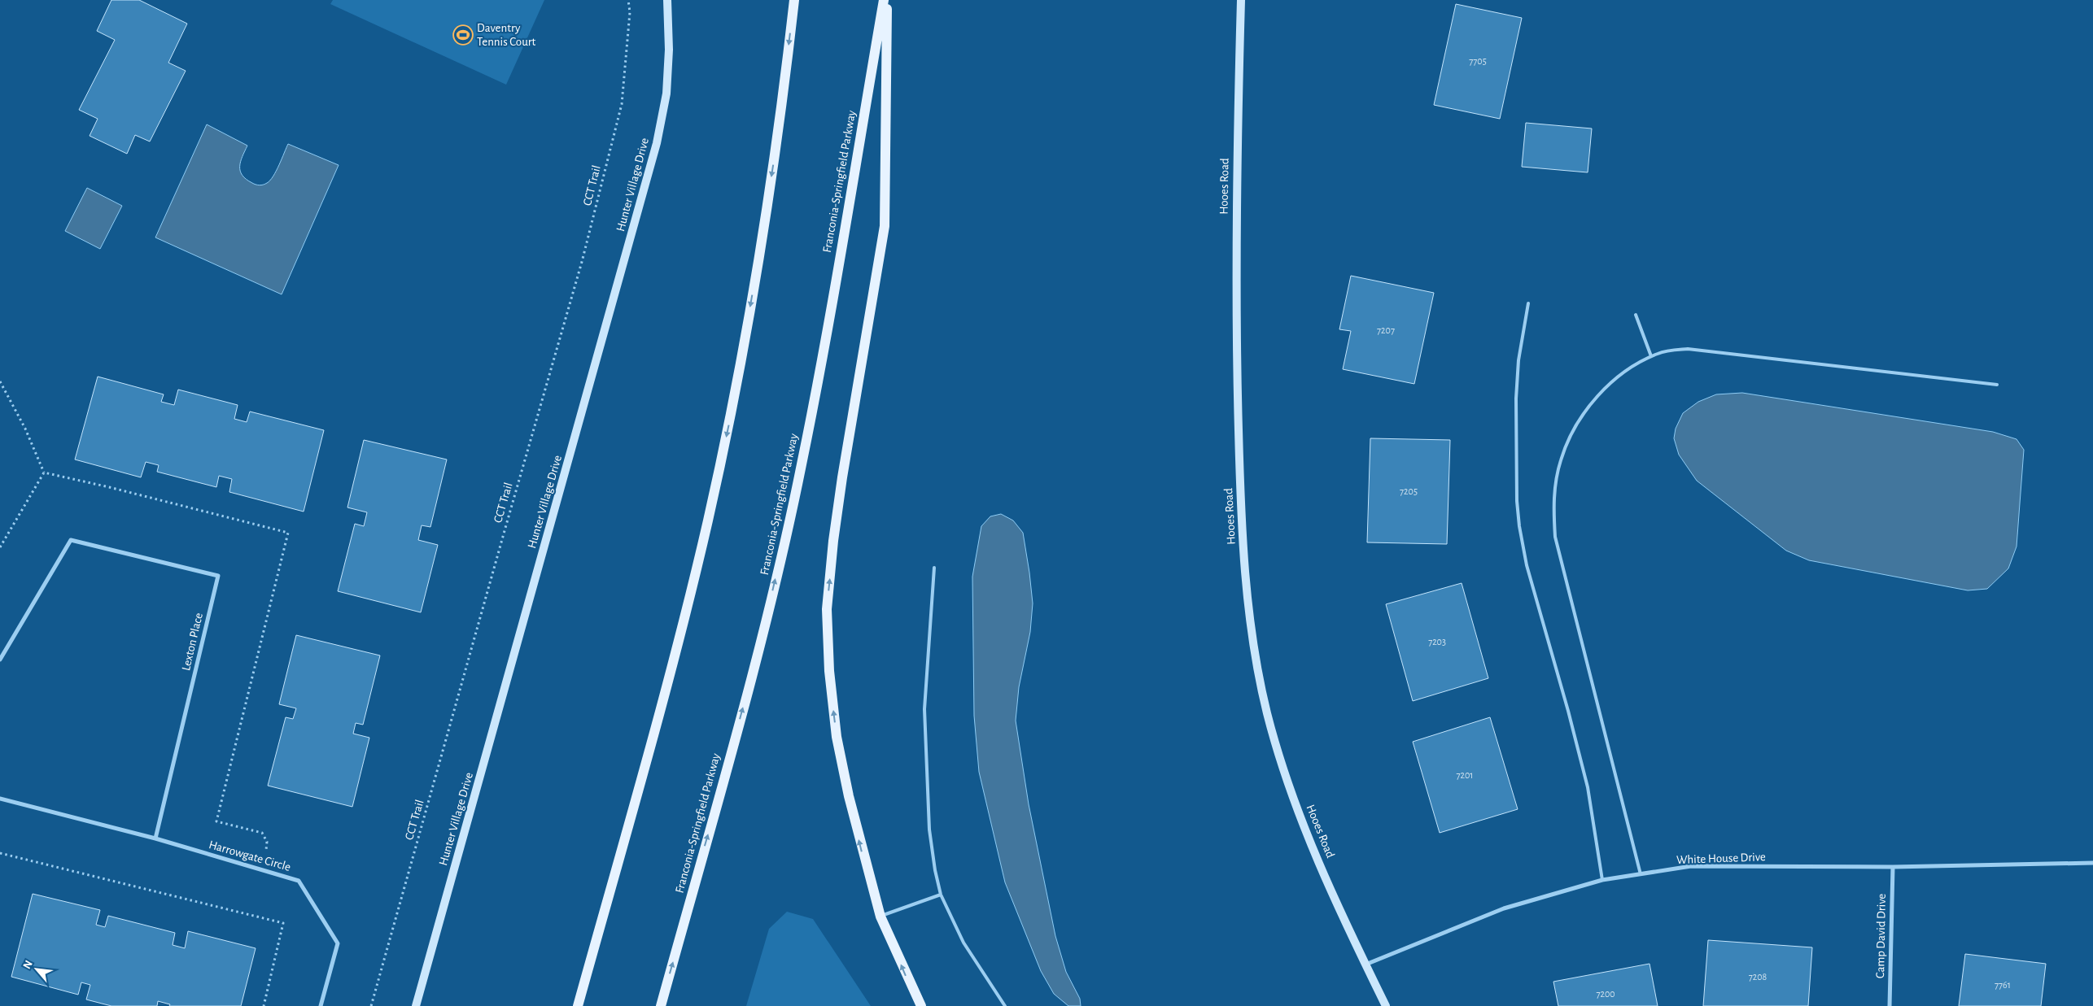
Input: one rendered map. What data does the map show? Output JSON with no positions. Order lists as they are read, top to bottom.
{
  "streets": {
    "main road": ["Franconia-Springfield Parkway"],
    "street": [
      "Hunter Village Drive",
      "Hooes Road",
      "Lexton Place",
      "Harrowgate Circle",
      "White House Drive",
      "Camp David Drive"
    ],
    "path": ["CCT Trail"]
  },
  "crossings": [
    ["Hooes Road", "White House Drive"],
    ["Lexton Place", "Harrowgate Circle"],
    ["White House Drive", "Camp David Drive"]
  ],
  "places": {
    "sports": ["Daventry Tennis Court"]
  },
  "house_numbers": [
    "7705",
    "7207",
    "7205",
    "7203",
    "7201",
    "7208",
    "7761",
    "7200"
  ],
  "north": "top left"
}
